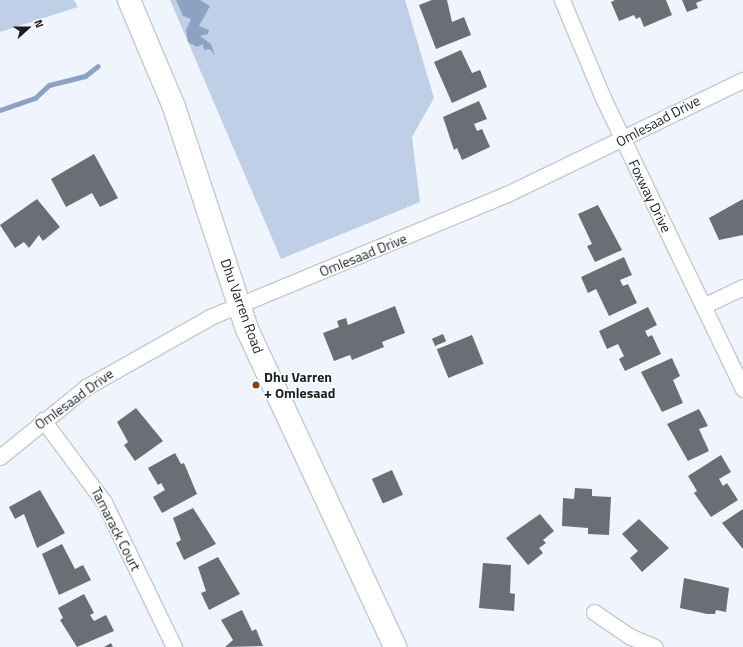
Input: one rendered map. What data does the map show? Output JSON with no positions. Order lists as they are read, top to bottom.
{
  "streets": {
    "main road": ["Dhu Varren Road"],
    "street": ["Omlesaad Drive", "Foxway Drive", "Tamarack Court"]
  },
  "crossings": [
    ["Omlesaad Drive", "Foxway Drive"],
    ["Omlesaad Drive", "Dhu Varren Road"],
    ["Omlesaad Drive", "Tamarack Court"]
  ],
  "places": ["Dhu Varren + Omlesaad"],
  "north": "right"
}
